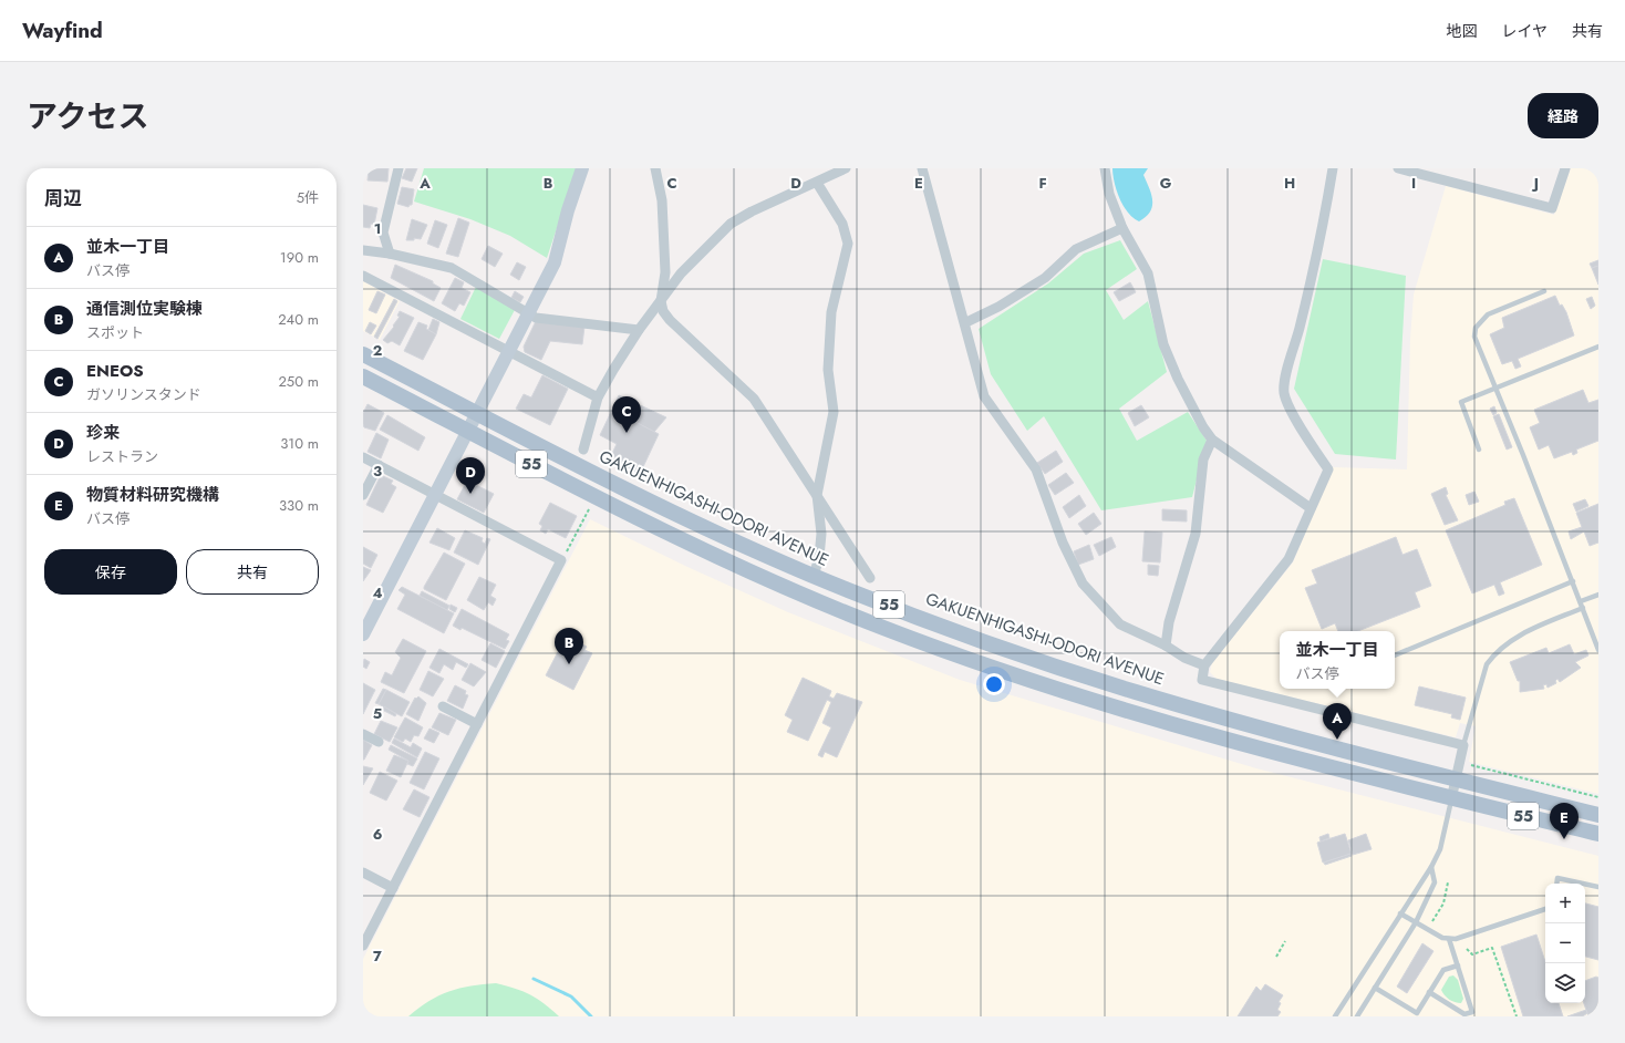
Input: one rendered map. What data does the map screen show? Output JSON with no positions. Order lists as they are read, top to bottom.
{
  "streets": {
    "main road": ["55", "GAKUENHIGASHI-ODORI AVENUE"]
  },
  "page": {
    "header": "Wayfind",
    "nav": ["地図", "レイヤ", "共有"],
    "title": "アクセス",
    "buttons": [
      "経路",
      ["保存", "共有"]
    ],
    "heading": ["周辺", "5件"],
    "list": [
      {
        "mark": "A",
        "name": "並木一丁目",
        "note": "バス停",
        "value": "190 m"
      },
      {
        "mark": "B",
        "name": "通信測位実験棟",
        "note": "スポット",
        "value": "240 m"
      },
      {
        "mark": "C",
        "name": "ENEOS",
        "note": "ガソリンスタンド",
        "value": "250 m"
      },
      {
        "mark": "D",
        "name": "珍来",
        "note": "レストラン",
        "value": "310 m"
      },
      {
        "mark": "E",
        "name": "物質材料研究機構",
        "note": "バス停",
        "value": "330 m"
      }
    ],
    "pins": [
      "C",
      "D",
      "B",
      "A",
      "E"
    ],
    "popup": ["並木一丁目", "バス停"],
    "map_buttons": ["+", "−"]
  },
  "grid": {
    "columns": [
      "A",
      "B",
      "C",
      "D",
      "E",
      "F",
      "G",
      "H",
      "I",
      "J"
    ],
    "rows": [
      "1",
      "2",
      "3",
      "4",
      "5",
      "6",
      "7"
    ]
  }
}
